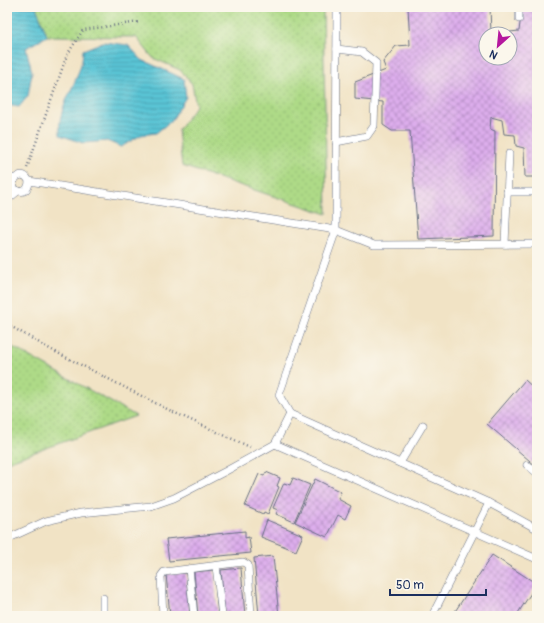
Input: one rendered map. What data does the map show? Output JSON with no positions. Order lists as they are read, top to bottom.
{
  "scale_bar": "50 m",
  "north": "bottom left"
}
